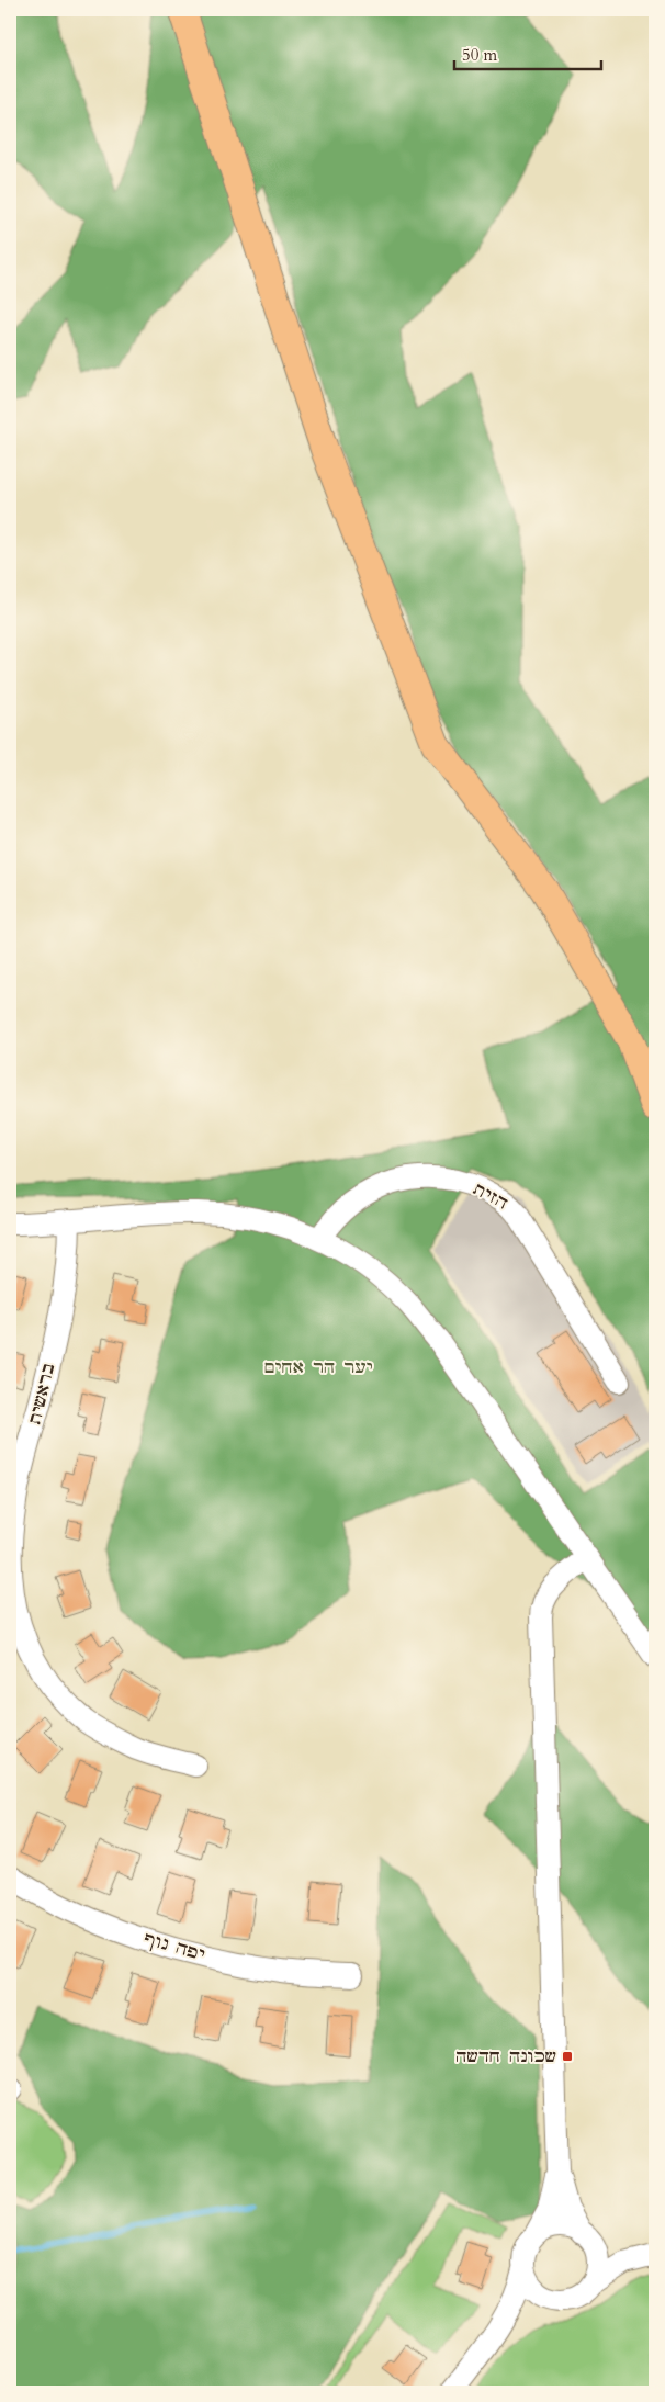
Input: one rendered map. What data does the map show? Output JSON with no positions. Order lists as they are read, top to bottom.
{
  "streets": {
    "street": ["הזית", "בראשית", "יפה נוף"]
  },
  "parks": ["יער הר אחים"],
  "places": {
    "transit": ["שכונה חדשה"]
  },
  "scale_bar": "50 m"
}
